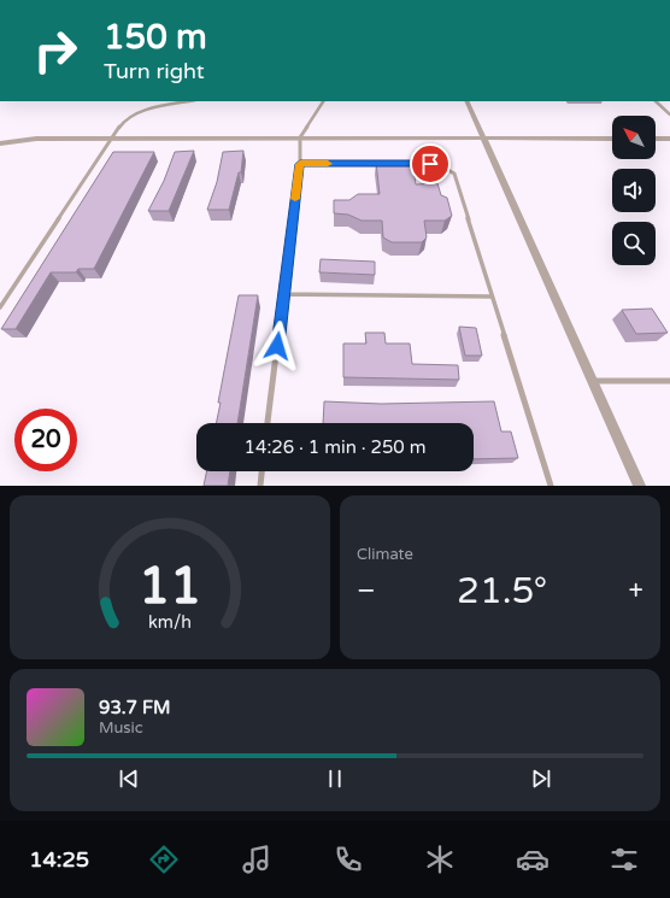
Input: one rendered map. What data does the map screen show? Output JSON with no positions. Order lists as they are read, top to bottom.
{
  "north": "top left",
  "page": {
    "turn": ["150 m", "Turn right"],
    "limit": "20",
    "trip": "14:26 · 1 min · 250 m",
    "tile": "Climate",
    "heat": ["−", "21.5°", "+"],
    "song": ["93.7 FM", "Music"],
    "tabs": "14:25",
    "gauge": ["11", "km/h"]
  }
}
